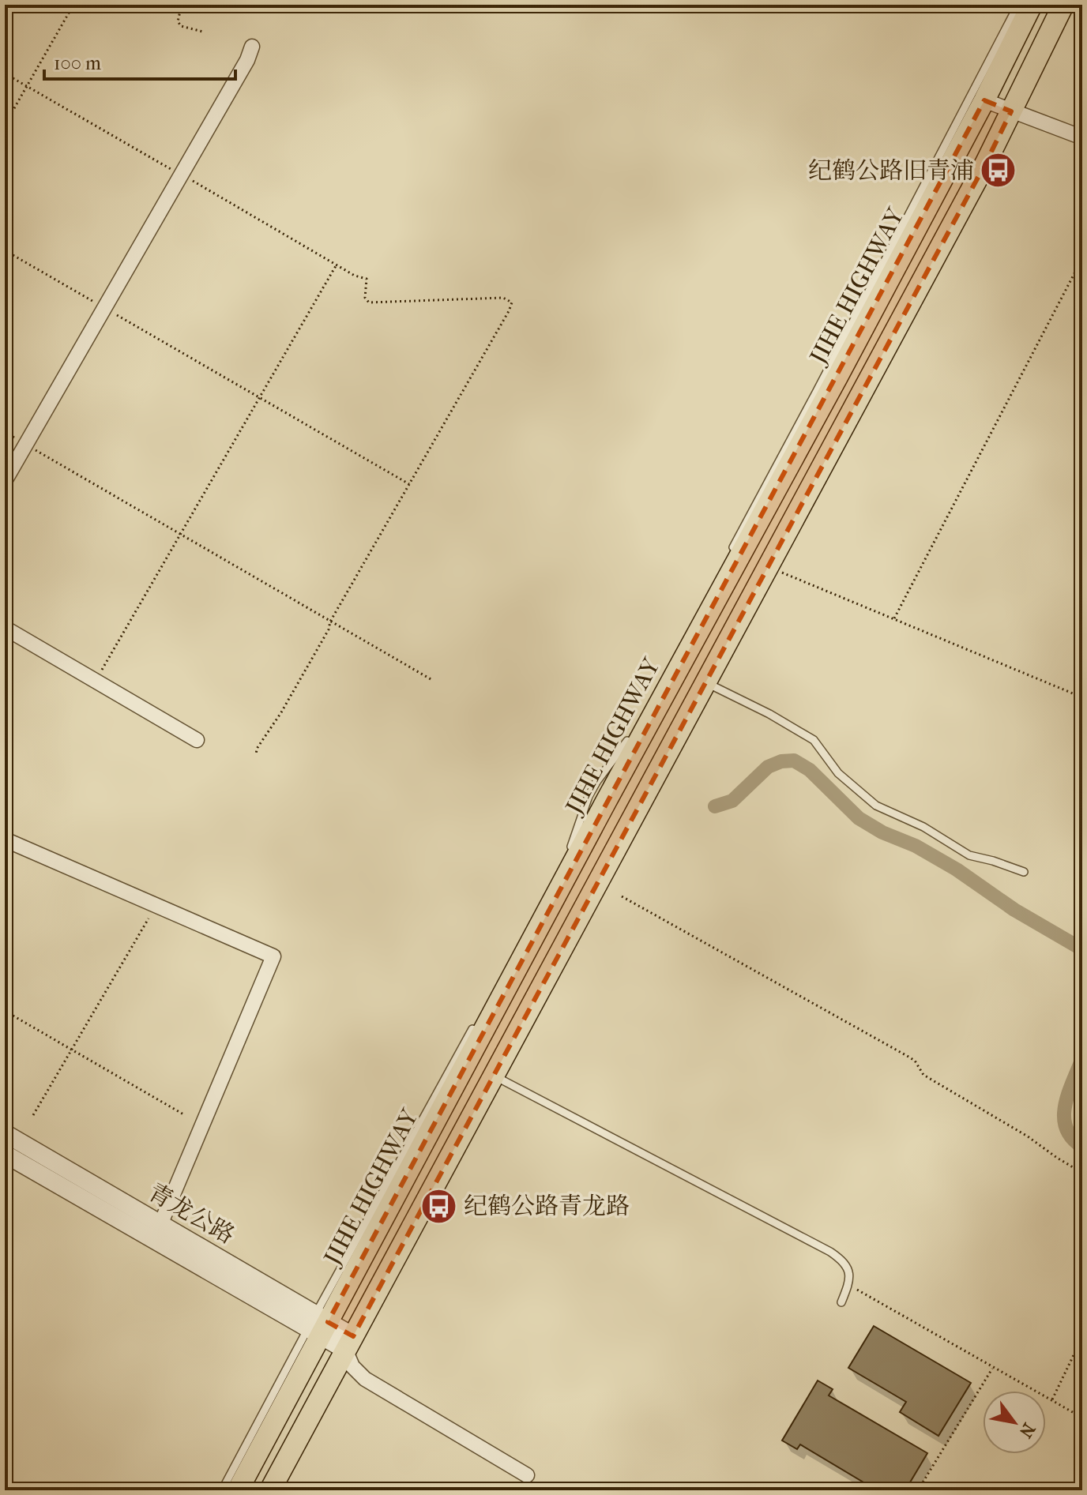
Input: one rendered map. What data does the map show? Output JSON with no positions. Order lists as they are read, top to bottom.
{
  "streets": {
    "main road": ["JIHE HIGHWAY"],
    "street": ["青龙公路"]
  },
  "crossings": [
    ["JIHE HIGHWAY", "青龙公路"]
  ],
  "places": {
    "bus stop": ["纪鹤公路旧青浦", "纪鹤公路青龙路"]
  },
  "scale_bar": "100 m",
  "north": "bottom right"
}
